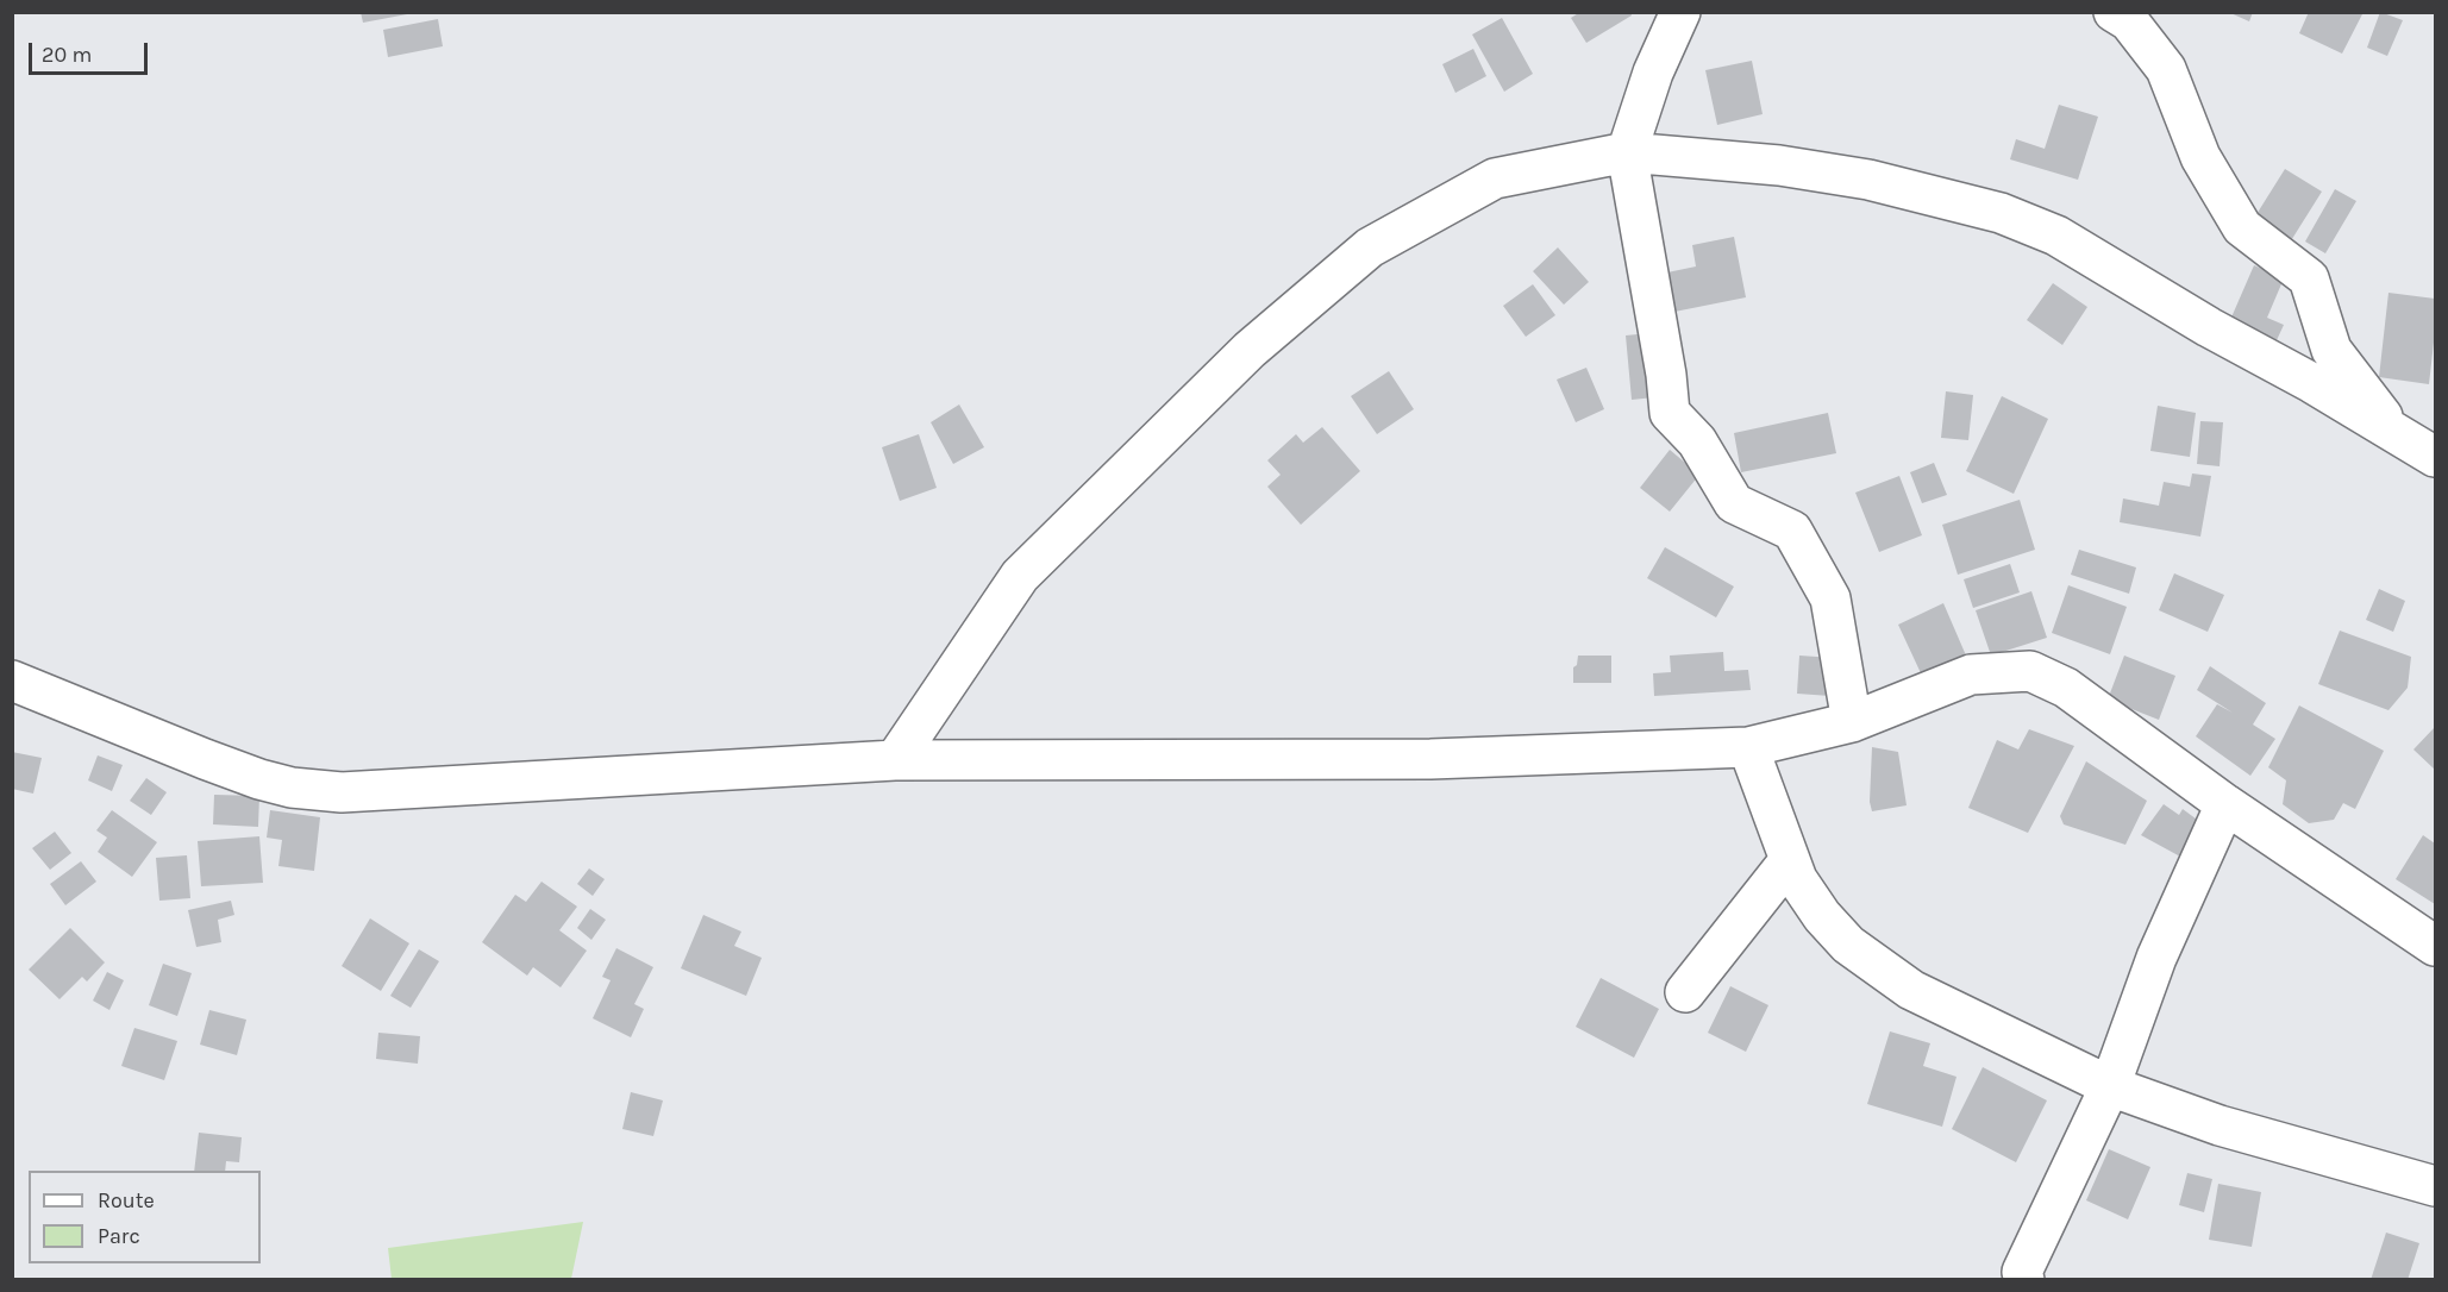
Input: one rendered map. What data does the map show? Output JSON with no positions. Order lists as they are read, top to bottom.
{
  "legend": ["Route", "Parc"],
  "scale_bar": "20 m"
}
